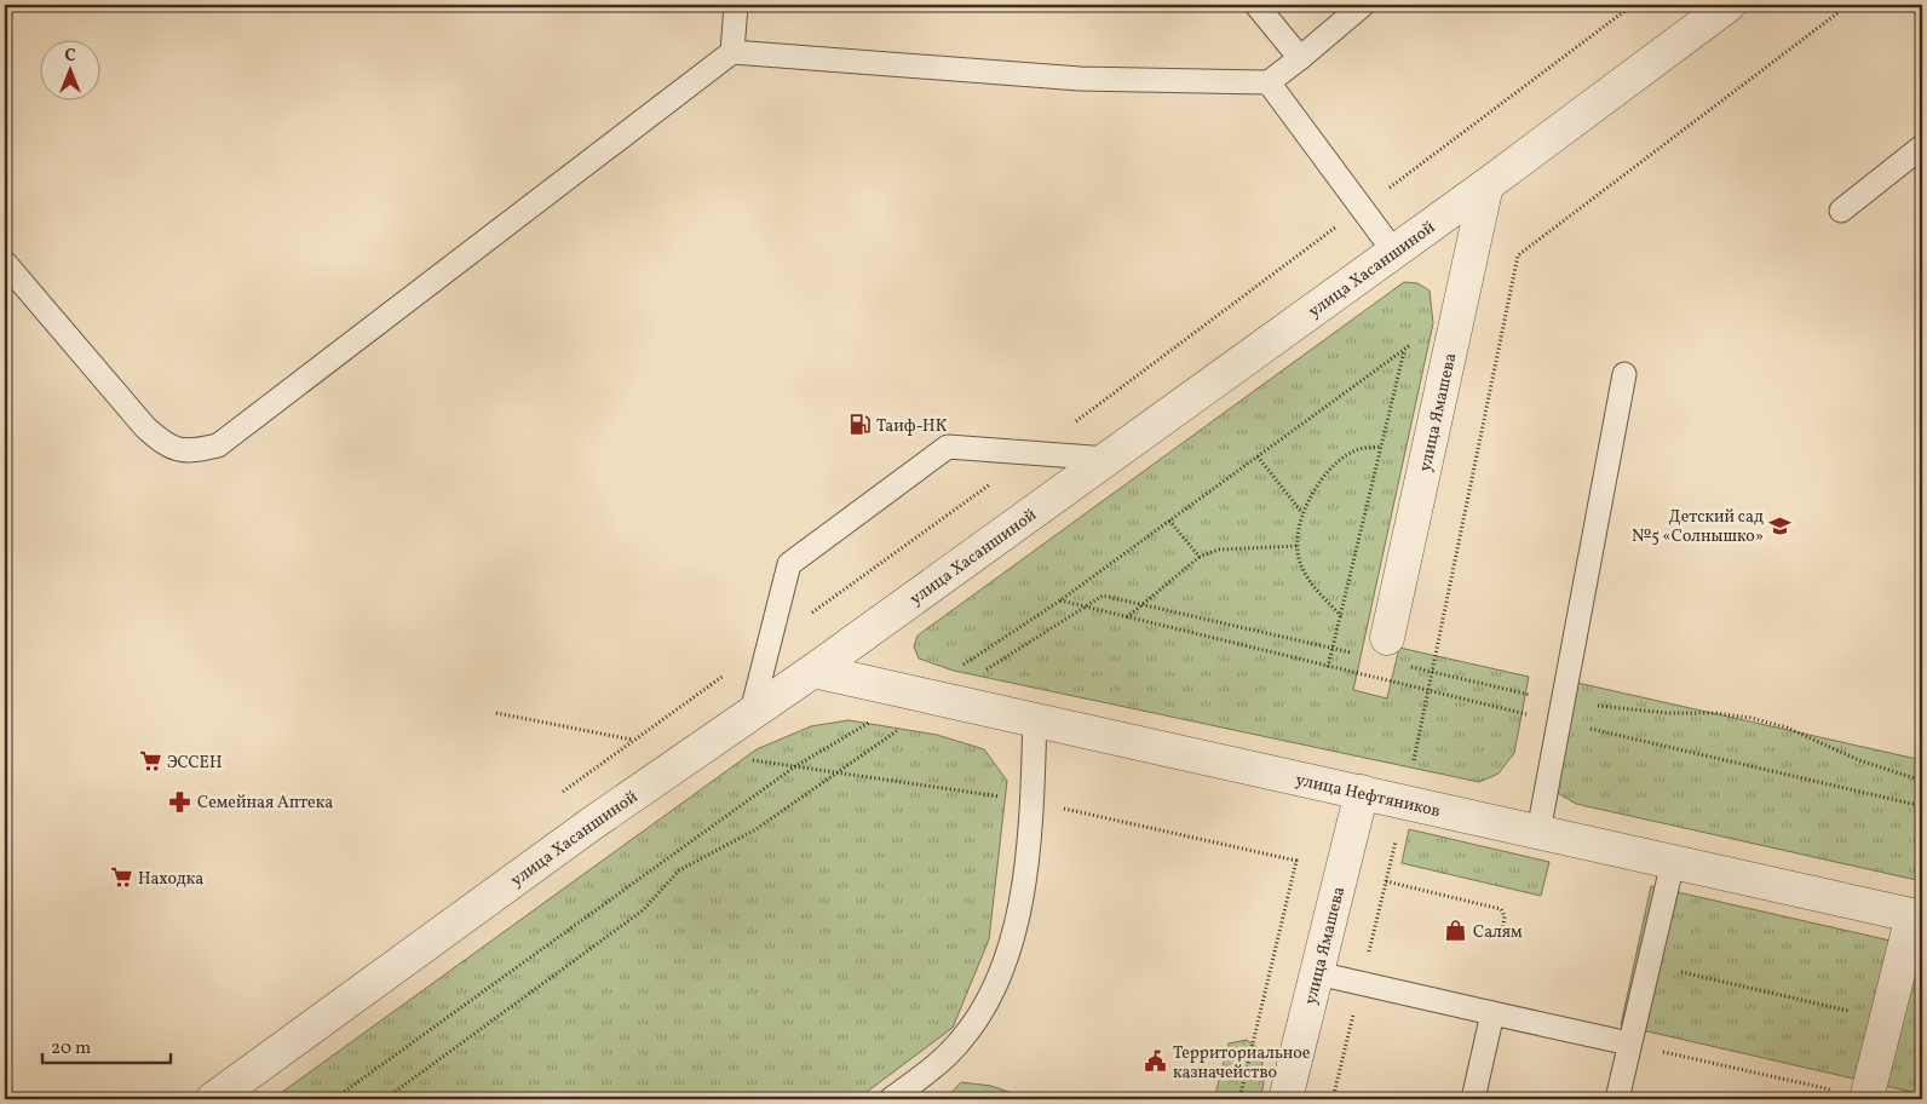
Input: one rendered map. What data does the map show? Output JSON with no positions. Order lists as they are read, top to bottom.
{
  "streets": {
    "street": ["улица Хасаншиной", "улица Ямашева", "улица Нефтяников"]
  },
  "crossings": [
    ["улица Хасаншиной", "улица Ямашева"],
    ["улица Хасаншиной", "улица Нефтяников"],
    ["улица Ямашева", "улица Нефтяников"]
  ],
  "places": {
    "fuel station": ["Таиф-НК"],
    "school or university": ["Детский сад №5 «Солнышко»"],
    "supermarket": ["ЭССЕН", "Находка"],
    "pharmacy": ["Семейная Аптека"],
    "shop": ["Салям"],
    "public building": ["Территориальное казначейство"]
  },
  "scale_bar": "20 m",
  "north": "top"
}
